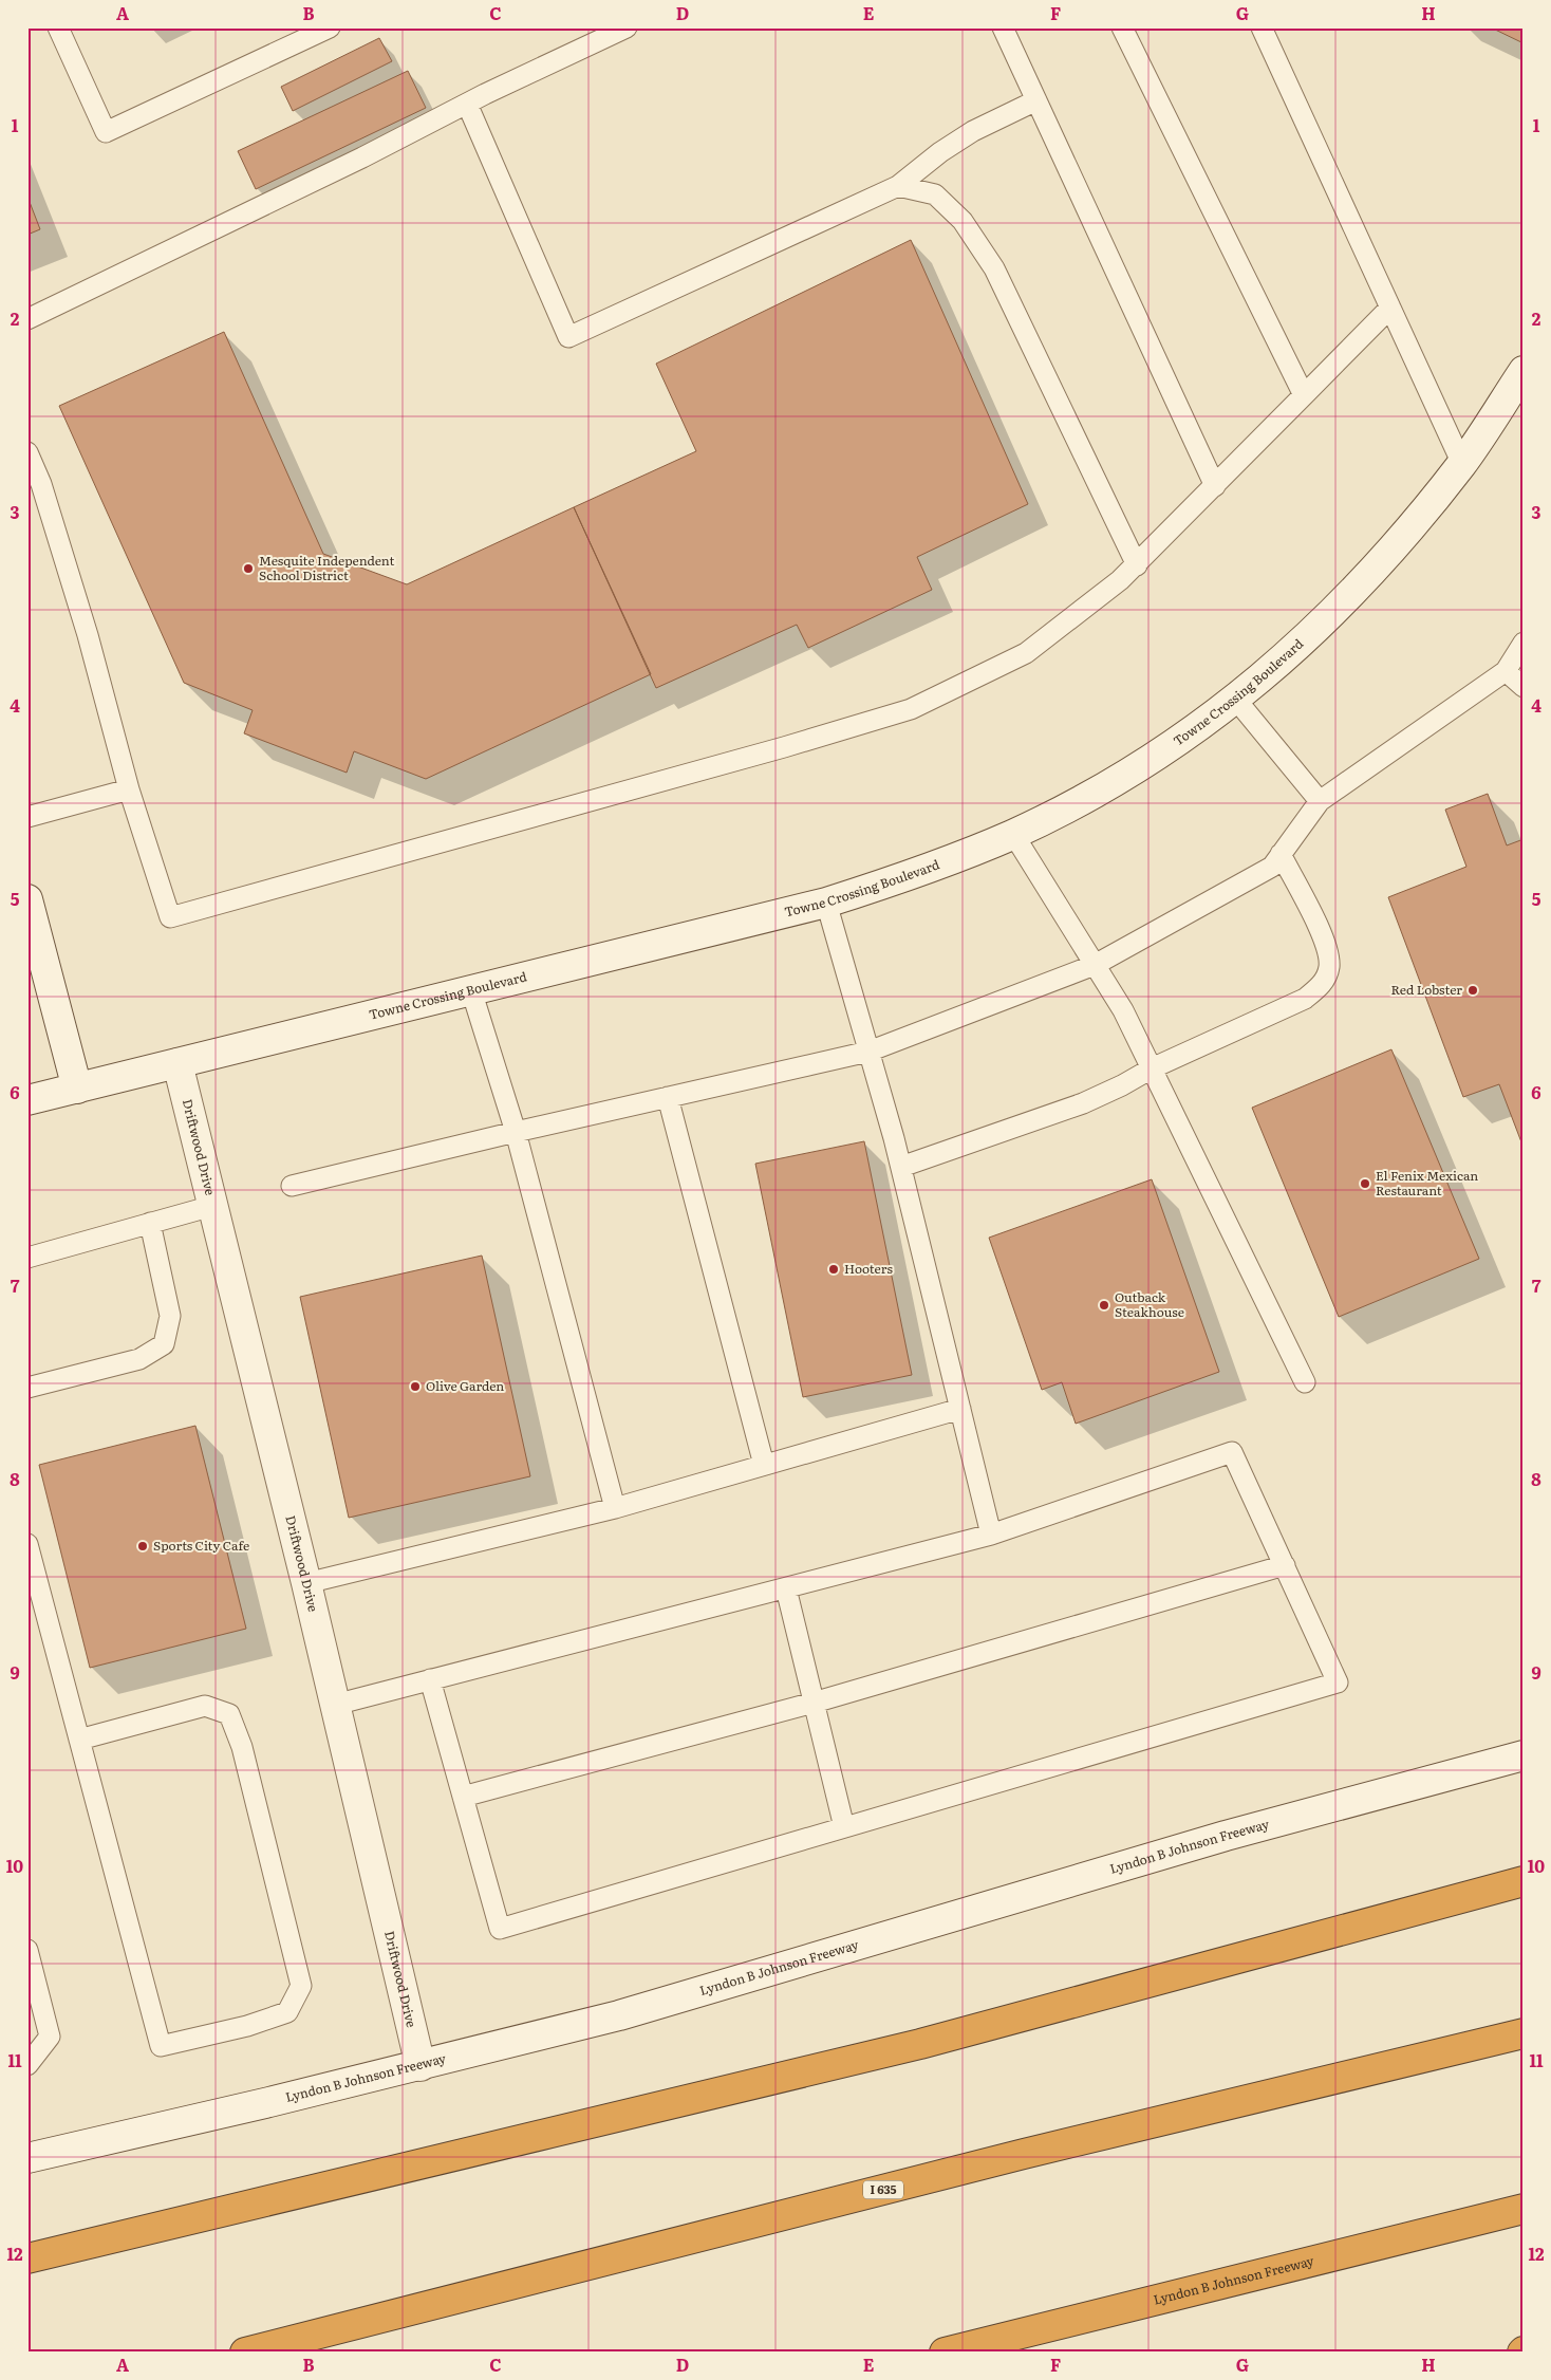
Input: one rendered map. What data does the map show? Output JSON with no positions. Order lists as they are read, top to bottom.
{
  "streets": {
    "highway": ["Lyndon B Johnson Freeway", "I 635"],
    "street": ["Towne Crossing Boulevard", "Driftwood Drive"]
  },
  "crossings": [
    ["Towne Crossing Boulevard", "Driftwood Drive"],
    ["Driftwood Drive", "Lyndon B Johnson Freeway"]
  ],
  "places": [
    "Mesquite Independent School District",
    "Red Lobster",
    "El Fenix Mexican Restaurant",
    "Hooters",
    "Outback Steakhouse",
    "Olive Garden",
    "Sports City Cafe"
  ],
  "grid": {
    "columns": [
      "A",
      "B",
      "C",
      "D",
      "E",
      "F",
      "G",
      "H"
    ],
    "rows": [
      "1",
      "2",
      "3",
      "4",
      "5",
      "6",
      "7",
      "8",
      "9",
      "10",
      "11",
      "12"
    ]
  }
}
